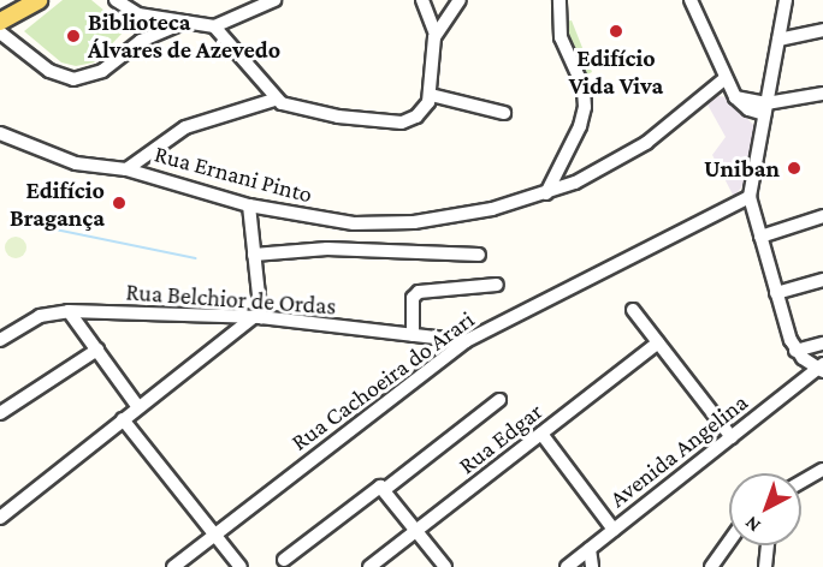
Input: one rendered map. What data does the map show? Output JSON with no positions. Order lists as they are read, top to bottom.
{
  "streets": {
    "street": [
      "Rua Ernani Pinto",
      "Rua Belchior de Ordas",
      "Rua Cachoeira do Arari",
      "Rua Edgar",
      "Avenida Angelina"
    ]
  },
  "crossings": [
    ["Rua Belchior de Ordas", "Rua Cachoeira do Arari"]
  ],
  "places": [
    "Edifício Vida Viva",
    "Biblioteca Álvares de Azevedo",
    "Uniban",
    "Edifício Bragança"
  ],
  "north": "bottom left"
}
